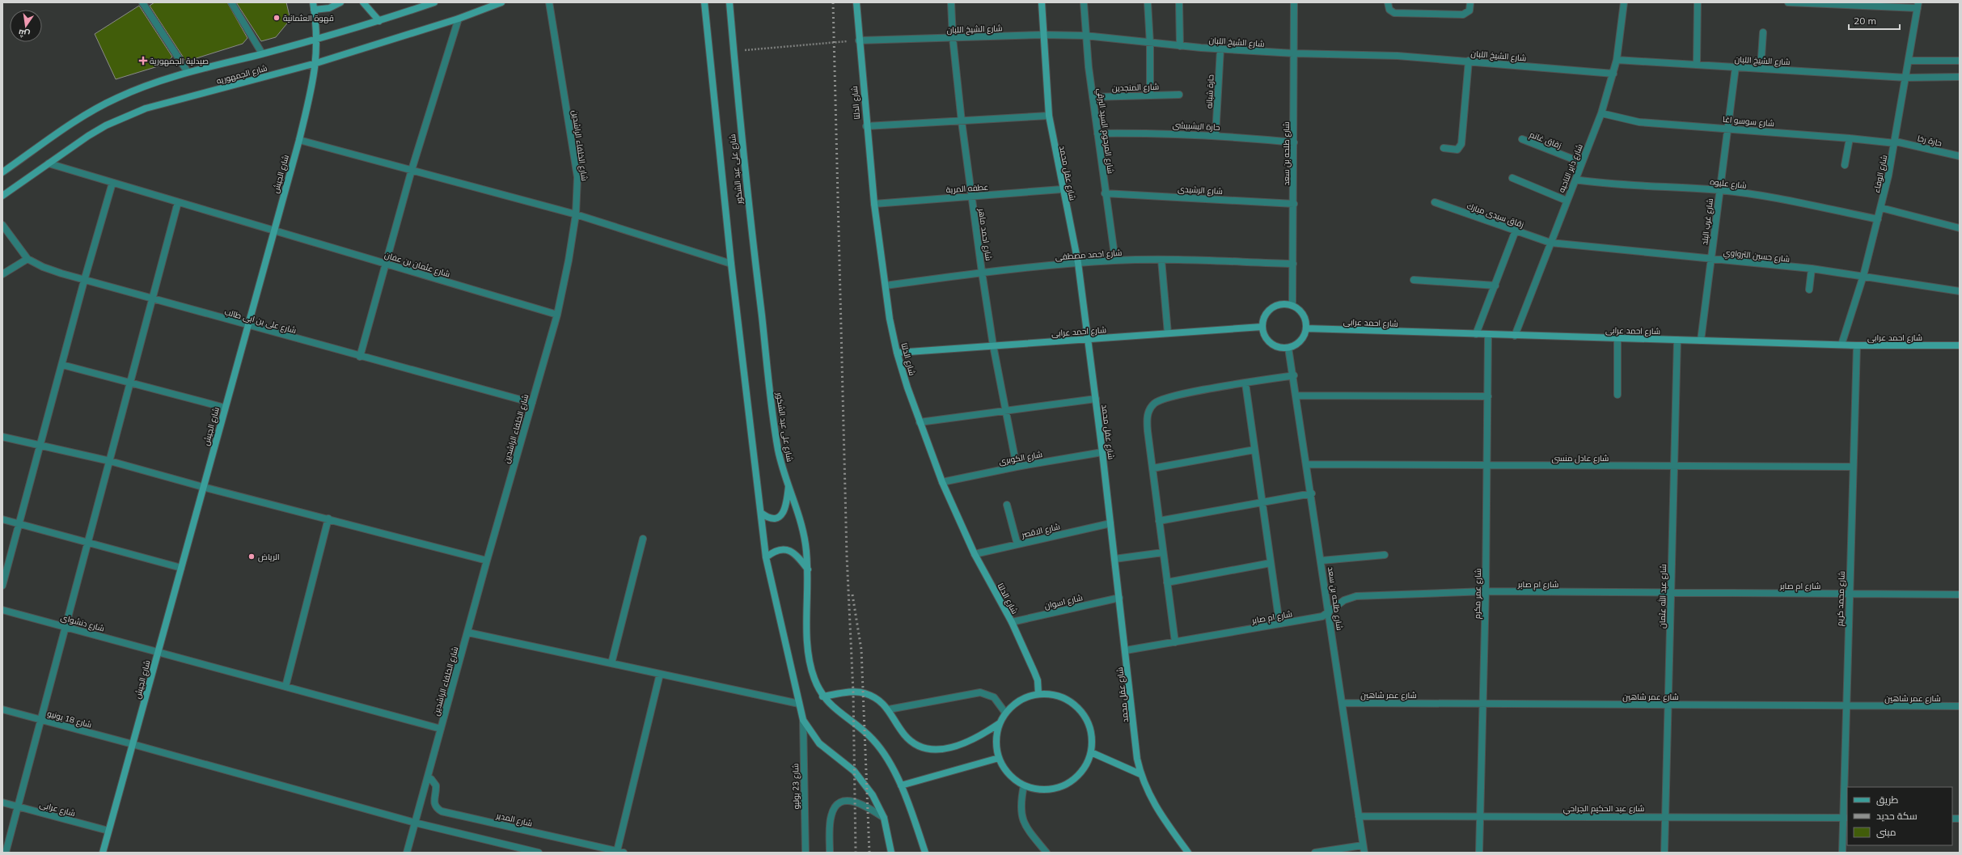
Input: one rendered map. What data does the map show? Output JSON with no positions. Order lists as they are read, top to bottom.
{
  "streets": {
    "street": [
      "شارع الشيخ اللبان",
      "شارع الجمهوريه",
      "شارع المنجدين",
      "حارة شبانه",
      "شارع الدلتا",
      "شارع سوسو اغا",
      "حارة البشبيشى",
      "شارع المرحوم السيد البرقي",
      "زقاق غانم",
      "حارة رخا",
      "شارع الخلفاء الراشدين",
      "شارع طلحه بن سعد",
      "شارع داير الناحيه",
      "شارع على عبد الشكور",
      "شارع عقل محمد",
      "شارع الجيش",
      "شارع الوفاء",
      "شارع عليوه",
      "عطفه المرية",
      "شارع الرشيدى",
      "زقاق سيدى مبارك",
      "شارع غرب البلد",
      "شارع احمد ماهر",
      "شارع احمد مصطفى",
      "شارع حسين الترواوي",
      "شارع عثمان بن عفان",
      "شارع على بن ابى طالب",
      "شارع احمد عرابى",
      "شارع الكوبرى",
      "شارع عادل منسى",
      "شارع الاقصر",
      "شارع ام صابر",
      "شارع عمر مكرم",
      "شارع عبد الله عثمان",
      "شارع محمد كريم",
      "شارع اسوان",
      "شارع دنشواى",
      "شارع عمر شاهين",
      "شارع 18 يونيو",
      "شارع 23 يوليو",
      "شارع عبد الحكيم الجراحي",
      "شارع عرابى",
      "شارع المدير"
    ]
  },
  "crossings": [
    ["شارع الشيخ اللبان", "حارة شبانه"],
    ["شارع الشيخ اللبان", "شارع الدلتا"],
    ["شارع الشيخ اللبان", "شارع المرحوم السيد البرقي"],
    ["شارع الشيخ اللبان", "شارع طلحه بن سعد"],
    ["شارع الشيخ اللبان", "شارع داير الناحيه"],
    ["شارع الشيخ اللبان", "شارع عقل محمد"],
    ["شارع الشيخ اللبان", "شارع الوفاء"],
    ["شارع الشيخ اللبان", "شارع غرب البلد"],
    ["شارع الشيخ اللبان", "شارع احمد ماهر"],
    ["شارع الجمهوريه", "شارع الجيش"],
    ["شارع الجمهوريه", "شارع عثمان بن عفان"],
    ["شارع المنجدين", "شارع المرحوم السيد البرقي"],
    ["حارة شبانه", "حارة البشبيشى"],
    ["شارع الدلتا", "عطفه المرية"],
    ["شارع الدلتا", "شارع احمد مصطفى"],
    ["شارع الدلتا", "شارع احمد عرابى"],
    ["شارع الدلتا", "شارع الكوبرى"],
    ["شارع الدلتا", "شارع الاقصر"],
    ["شارع الدلتا", "شارع اسوان"],
    ["شارع سوسو اغا", "حارة رخا"],
    ["شارع سوسو اغا", "شارع داير الناحيه"],
    ["شارع سوسو اغا", "شارع الوفاء"],
    ["شارع سوسو اغا", "شارع غرب البلد"],
    ["حارة البشبيشى", "شارع المرحوم السيد البرقي"],
    ["حارة البشبيشى", "شارع طلحه بن سعد"],
    ["شارع المرحوم السيد البرقي", "شارع الرشيدى"],
    ["شارع المرحوم السيد البرقي", "شارع احمد مصطفى"],
    ["زقاق غانم", "شارع داير الناحيه"],
    ["حارة رخا", "شارع الوفاء"],
    ["شارع الخلفاء الراشدين", "شارع عثمان بن عفان"],
    ["شارع الخلفاء الراشدين", "شارع على بن ابى طالب"],
    ["شارع الخلفاء الراشدين", "شارع دنشواى"],
    ["شارع الخلفاء الراشدين", "شارع 18 يونيو"],
    ["شارع الخلفاء الراشدين", "شارع المدير"],
    ["شارع طلحه بن سعد", "شارع الرشيدى"],
    ["شارع طلحه بن سعد", "شارع احمد مصطفى"],
    ["شارع طلحه بن سعد", "شارع احمد عرابى"],
    ["شارع طلحه بن سعد", "شارع عادل منسى"],
    ["شارع طلحه بن سعد", "شارع ام صابر"],
    ["شارع طلحه بن سعد", "شارع عمر شاهين"],
    ["شارع طلحه بن سعد", "شارع عبد الحكيم الجراحي"],
    ["شارع داير الناحيه", "شارع عليوه"],
    ["شارع داير الناحيه", "زقاق سيدى مبارك"],
    ["شارع داير الناحيه", "شارع حسين الترواوي"],
    ["شارع داير الناحيه", "شارع احمد عرابى"],
    ["شارع على عبد الشكور", "شارع 23 يوليو"],
    ["شارع عقل محمد", "عطفه المرية"],
    ["شارع عقل محمد", "شارع احمد مصطفى"],
    ["شارع عقل محمد", "شارع احمد عرابى"],
    ["شارع عقل محمد", "شارع الكوبرى"],
    ["شارع عقل محمد", "شارع الاقصر"],
    ["شارع عقل محمد", "شارع ام صابر"],
    ["شارع عقل محمد", "شارع اسوان"],
    ["شارع الجيش", "شارع عثمان بن عفان"],
    ["شارع الجيش", "شارع على بن ابى طالب"],
    ["شارع الجيش", "شارع دنشواى"],
    ["شارع الجيش", "شارع 18 يونيو"],
    ["شارع الجيش", "شارع عرابى"],
    ["شارع الوفاء", "شارع عليوه"],
    ["شارع الوفاء", "شارع حسين الترواوي"],
    ["شارع الوفاء", "شارع احمد عرابى"],
    ["شارع عليوه", "شارع غرب البلد"],
    ["عطفه المرية", "شارع احمد ماهر"],
    ["زقاق سيدى مبارك", "شارع حسين الترواوي"],
    ["شارع غرب البلد", "شارع حسين الترواوي"],
    ["شارع غرب البلد", "شارع احمد عرابى"],
    ["شارع احمد ماهر", "شارع احمد مصطفى"],
    ["شارع احمد ماهر", "شارع احمد عرابى"],
    ["شارع احمد ماهر", "شارع الكوبرى"],
    ["شارع احمد عرابى", "شارع عمر مكرم"],
    ["شارع احمد عرابى", "شارع عبد الله عثمان"],
    ["شارع احمد عرابى", "شارع محمد كريم"],
    ["شارع عادل منسى", "شارع عمر مكرم"],
    ["شارع عادل منسى", "شارع عبد الله عثمان"],
    ["شارع عادل منسى", "شارع محمد كريم"],
    ["شارع ام صابر", "شارع عمر مكرم"],
    ["شارع ام صابر", "شارع عبد الله عثمان"],
    ["شارع ام صابر", "شارع محمد كريم"],
    ["شارع عمر مكرم", "شارع عمر شاهين"],
    ["شارع عمر مكرم", "شارع عبد الحكيم الجراحي"],
    ["شارع عبد الله عثمان", "شارع عمر شاهين"],
    ["شارع عبد الله عثمان", "شارع عبد الحكيم الجراحي"],
    ["شارع محمد كريم", "شارع عمر شاهين"],
    ["شارع محمد كريم", "شارع عبد الحكيم الجراحي"]
  ],
  "places": {
    "other": ["قهوة العثمانية", "الرياض"],
    "health": ["صيدلية الجمهورية"]
  },
  "legend": ["طريق", "سكة حديد", "مبنى"],
  "scale_bar": "20 m",
  "north": "bottom"
}
